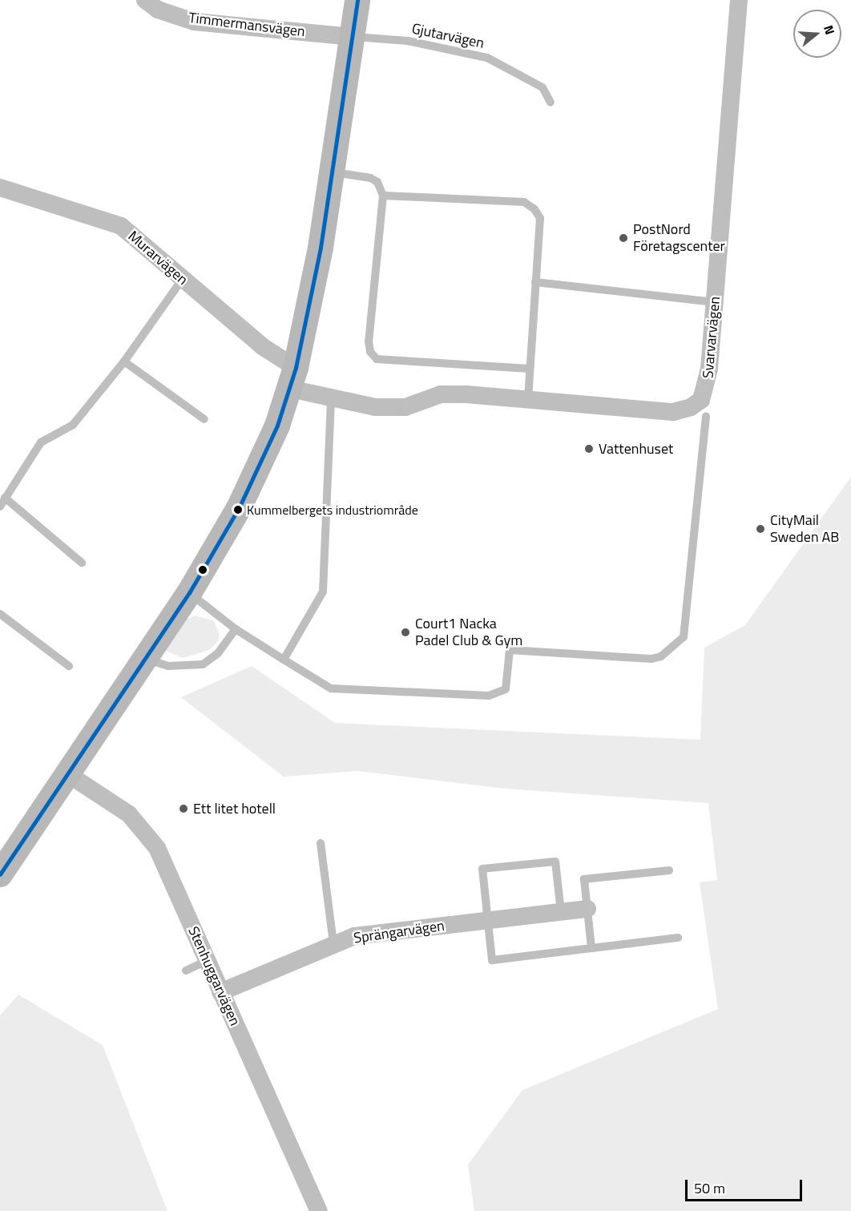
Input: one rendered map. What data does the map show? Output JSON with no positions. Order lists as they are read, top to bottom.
{
  "streets": {
    "street": [
      "Timmermansvägen",
      "Murarvägen",
      "Svarvarvägen",
      "Sprängarvägen",
      "Stenhuggarvägen"
    ],
    "lane": ["Gjutarvägen"]
  },
  "crossings": [
    ["Timmermansvägen", "Gjutarvägen"],
    ["Murarvägen", "Svarvarvägen"],
    ["Sprängarvägen", "Stenhuggarvägen"]
  ],
  "places": [
    "PostNord Företagscenter",
    "Vattenhuset",
    "Kummelbergets industriområde",
    "CityMail Sweden AB",
    "Court1 Nacka Padel Club & Gym",
    "Ett litet hotell"
  ],
  "scale_bar": "50 m",
  "north": "right"
}
